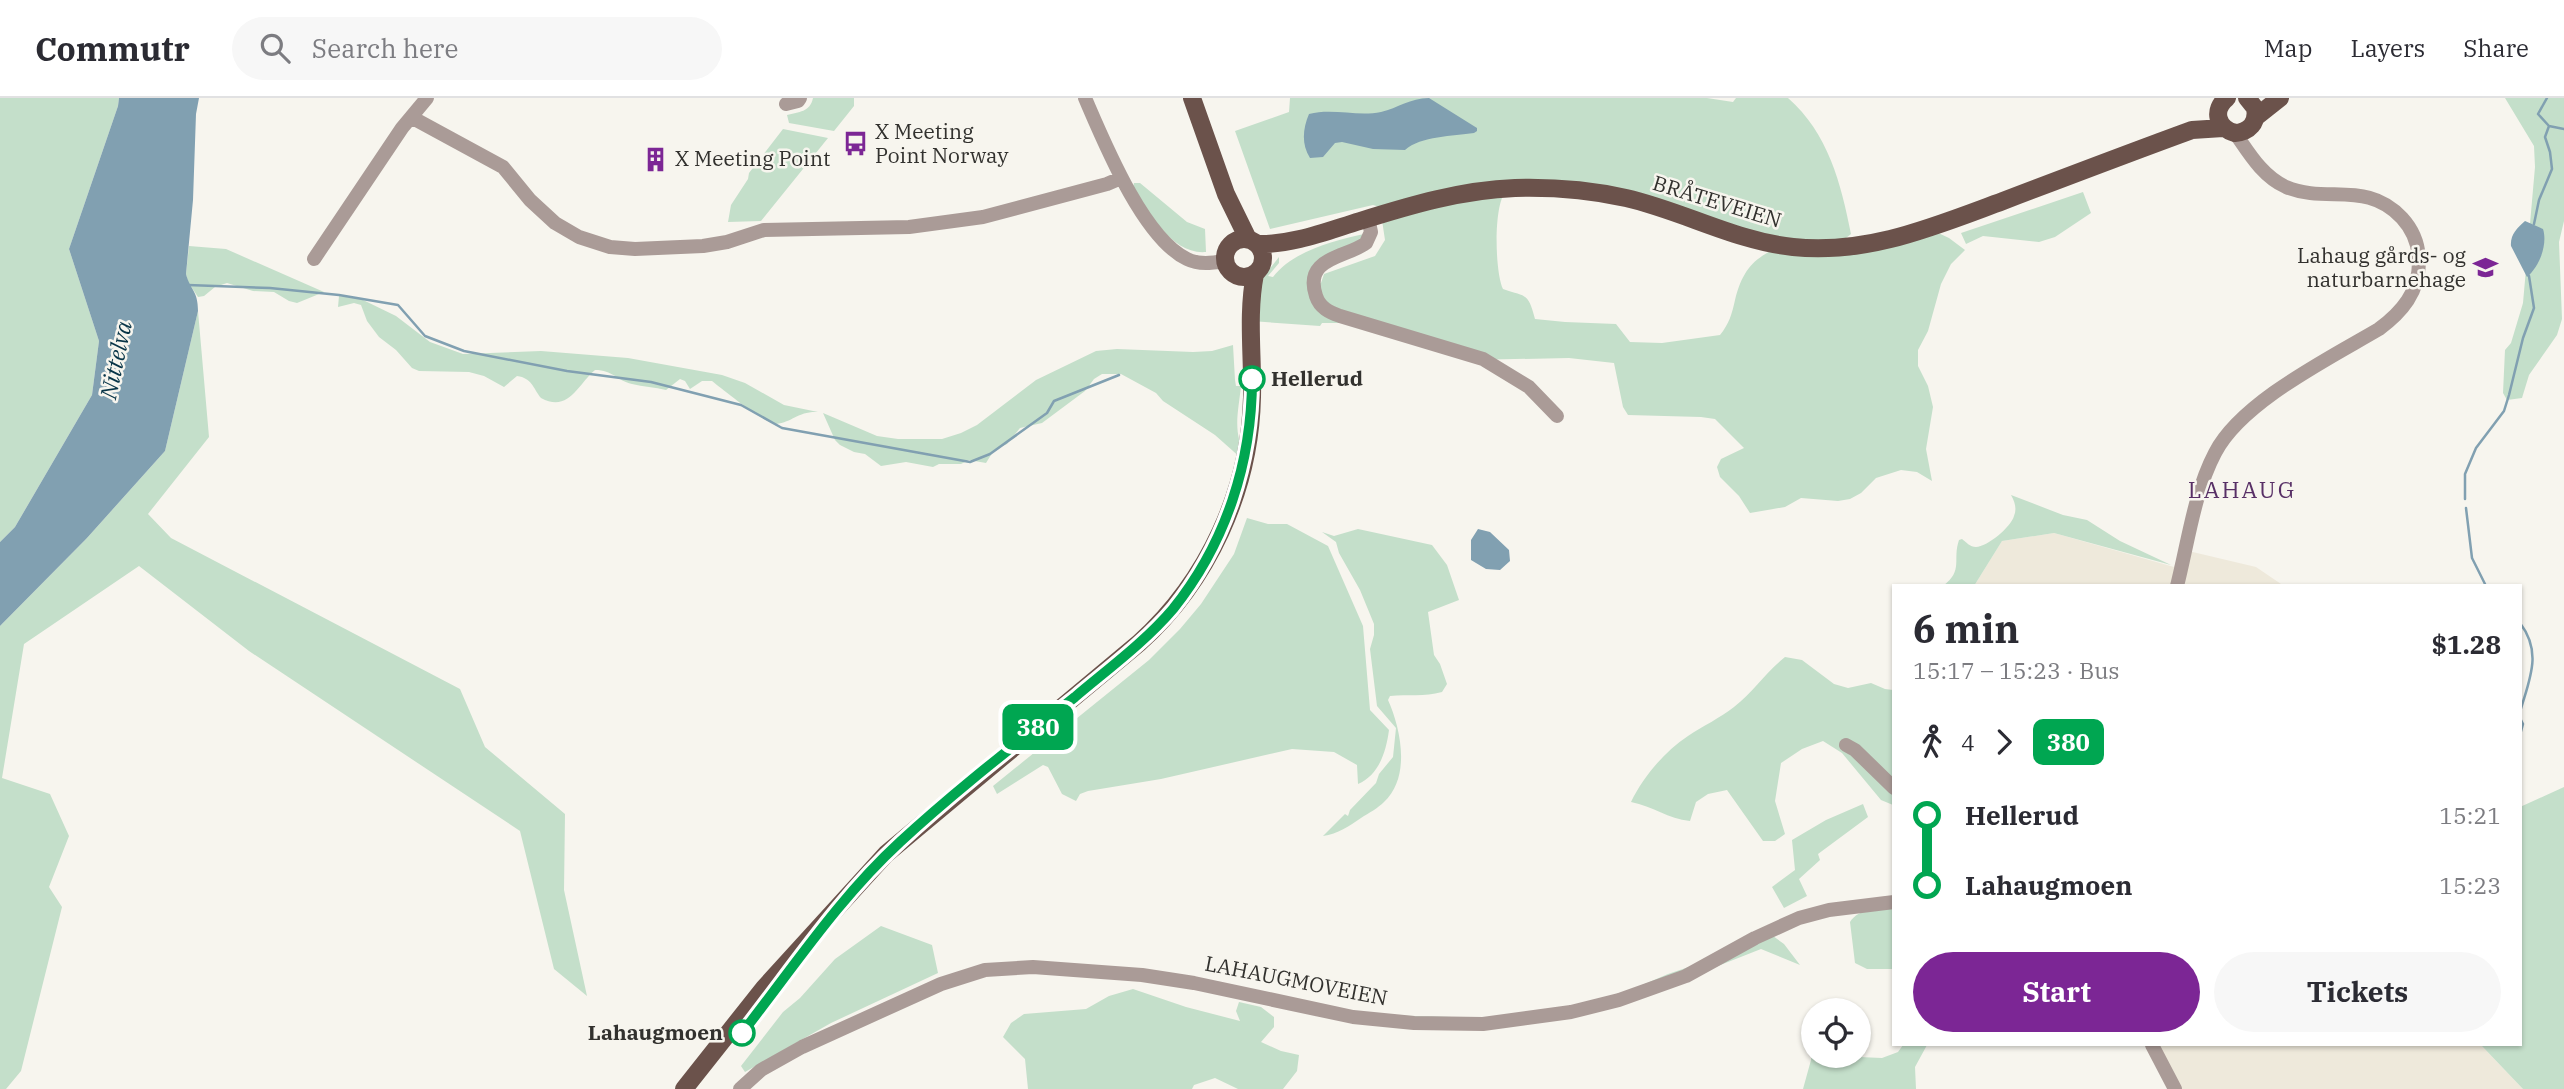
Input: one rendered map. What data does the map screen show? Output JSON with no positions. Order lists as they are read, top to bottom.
{
  "streets": {
    "main road": ["BRÅTEVEIEN"],
    "street": ["LAHAUGMOVEIEN"]
  },
  "districts": ["LAHAUG"],
  "water": ["Nittelva"],
  "places": {
    "bus stop": ["X Meeting Point Norway"],
    "building": ["X Meeting Point"],
    "school or university": ["Lahaug gårds- og naturbarnehage"],
    "other": ["Hellerud", "Lahaugmoen"]
  },
  "lines": ["bus line 380"],
  "page": {
    "header": "Commutr",
    "search": "Search here",
    "nav": ["Map", "Layers", "Share"],
    "on_map": "380",
    "heading": ["6 min", "15:17 – 15:23 · Bus", "$1.28"],
    "legs": ["4", "380"],
    "list": [
      {
        "name": "Hellerud",
        "value": "15:21"
      },
      {
        "name": "Lahaugmoen",
        "value": "15:23"
      }
    ],
    "buttons": ["Start", "Tickets"]
  }
}
